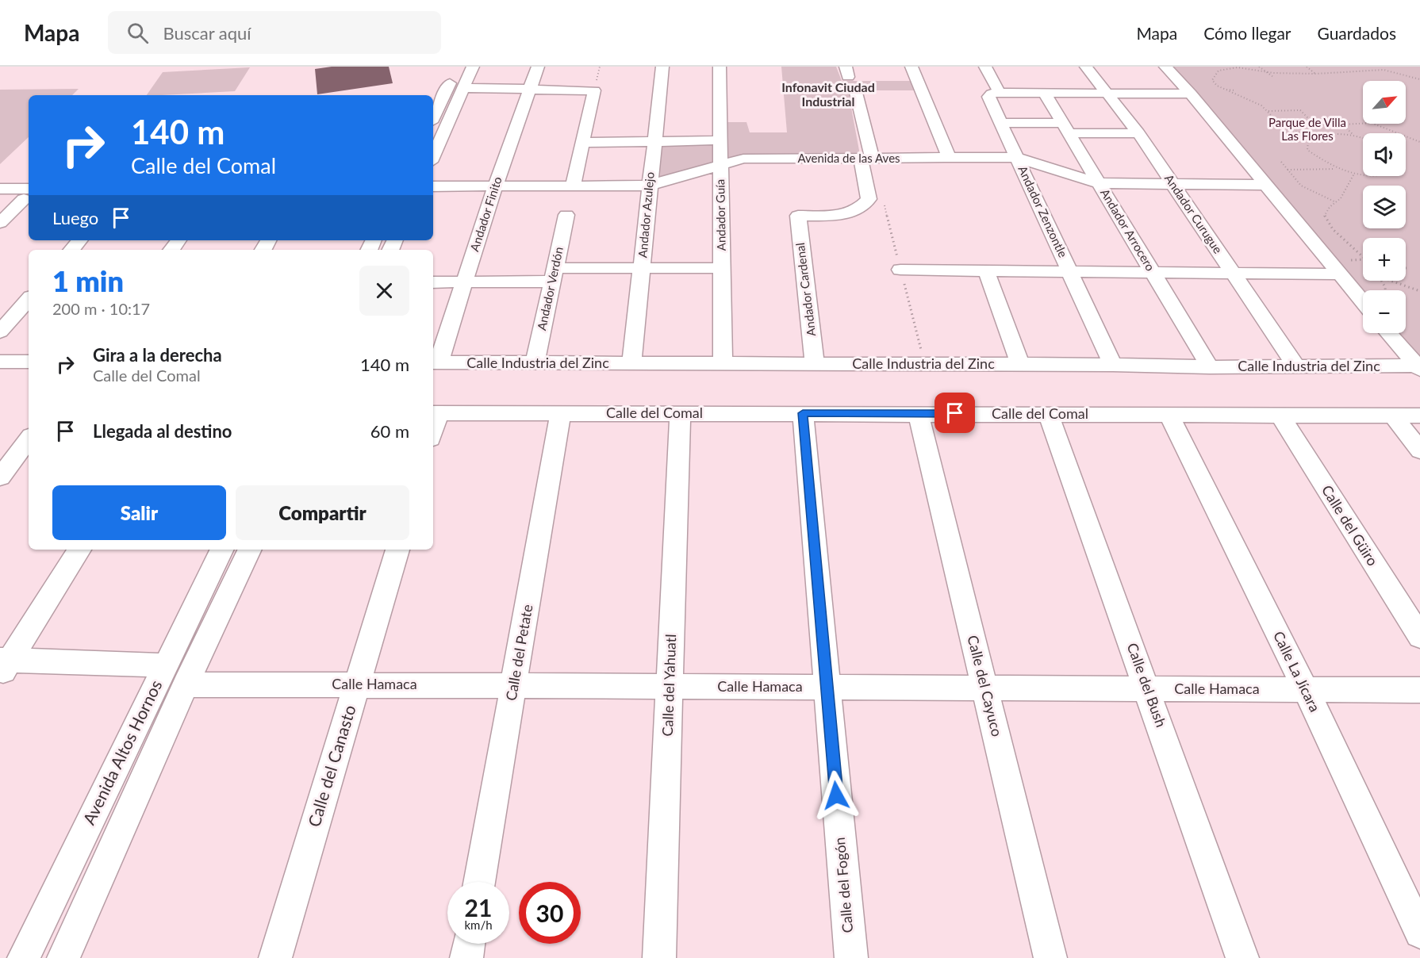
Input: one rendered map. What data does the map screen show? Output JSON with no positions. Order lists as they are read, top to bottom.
{
  "streets": {
    "street": [
      "Avenida de las Aves",
      "Andador Zenzontle",
      "Andador Finito",
      "Andador Curugue",
      "Andador Azulejo",
      "Andador Guía",
      "Andador Arrocero",
      "Andador Verdón",
      "Andador Cardenal",
      "Calle Industria del Zinc",
      "Calle del Comal",
      "Calle del Güiro",
      "Calle del Petate",
      "Calle La Jícara",
      "Calle Hamaca",
      "Calle del Yahuatl",
      "Calle del Bush",
      "Calle del Cayuco",
      "Avenida Altos Hornos",
      "Calle del Canasto",
      "Calle del Fogón"
    ]
  },
  "crossings": [
    ["Avenida de las Aves", "Andador Zenzontle"],
    ["Avenida de las Aves", "Andador Finito"],
    ["Avenida de las Aves", "Andador Curugue"],
    ["Avenida de las Aves", "Andador Azulejo"],
    ["Avenida de las Aves", "Andador Guía"],
    ["Avenida de las Aves", "Andador Arrocero"],
    ["Avenida de las Aves", "Andador Cardenal"],
    ["Andador Zenzontle", "Calle Industria del Zinc"],
    ["Andador Finito", "Calle Industria del Zinc"],
    ["Andador Curugue", "Calle Industria del Zinc"],
    ["Andador Azulejo", "Calle Industria del Zinc"],
    ["Andador Guía", "Calle Industria del Zinc"],
    ["Andador Arrocero", "Calle Industria del Zinc"],
    ["Andador Verdón", "Calle Industria del Zinc"],
    ["Andador Cardenal", "Calle Industria del Zinc"],
    ["Calle del Comal", "Calle del Güiro"],
    ["Calle del Comal", "Calle del Petate"],
    ["Calle del Comal", "Calle La Jícara"],
    ["Calle del Comal", "Calle del Yahuatl"],
    ["Calle del Comal", "Calle del Bush"],
    ["Calle del Comal", "Calle del Cayuco"],
    ["Calle del Comal", "Calle del Fogón"],
    ["Calle del Petate", "Calle Hamaca"],
    ["Calle La Jícara", "Calle Hamaca"],
    ["Calle Hamaca", "Calle del Yahuatl"],
    ["Calle Hamaca", "Calle del Bush"],
    ["Calle Hamaca", "Calle del Cayuco"],
    ["Calle Hamaca", "Avenida Altos Hornos"],
    ["Calle Hamaca", "Calle del Canasto"],
    ["Calle Hamaca", "Calle del Fogón"]
  ],
  "districts": ["Infonavit Ciudad Industrial"],
  "parks": ["Parque de Villa Las Flores"],
  "north": "top right",
  "page": {
    "header": "Mapa",
    "search": "Buscar aquí",
    "nav": ["Mapa", "Cómo llegar", "Guardados"],
    "map_buttons": ["+", "−"],
    "turn": ["140 m", "Calle del Comal"],
    "then": "Luego",
    "heading": ["1 min", "200 m · 10:17"],
    "list": [
      {
        "name": "Gira a la derecha",
        "note": "Calle del Comal",
        "value": "140 m"
      },
      {
        "name": "Llegada al destino",
        "value": "60 m"
      }
    ],
    "buttons": ["Salir", "Compartir"],
    "speed": "21 km/h",
    "limit": "30"
  }
}
